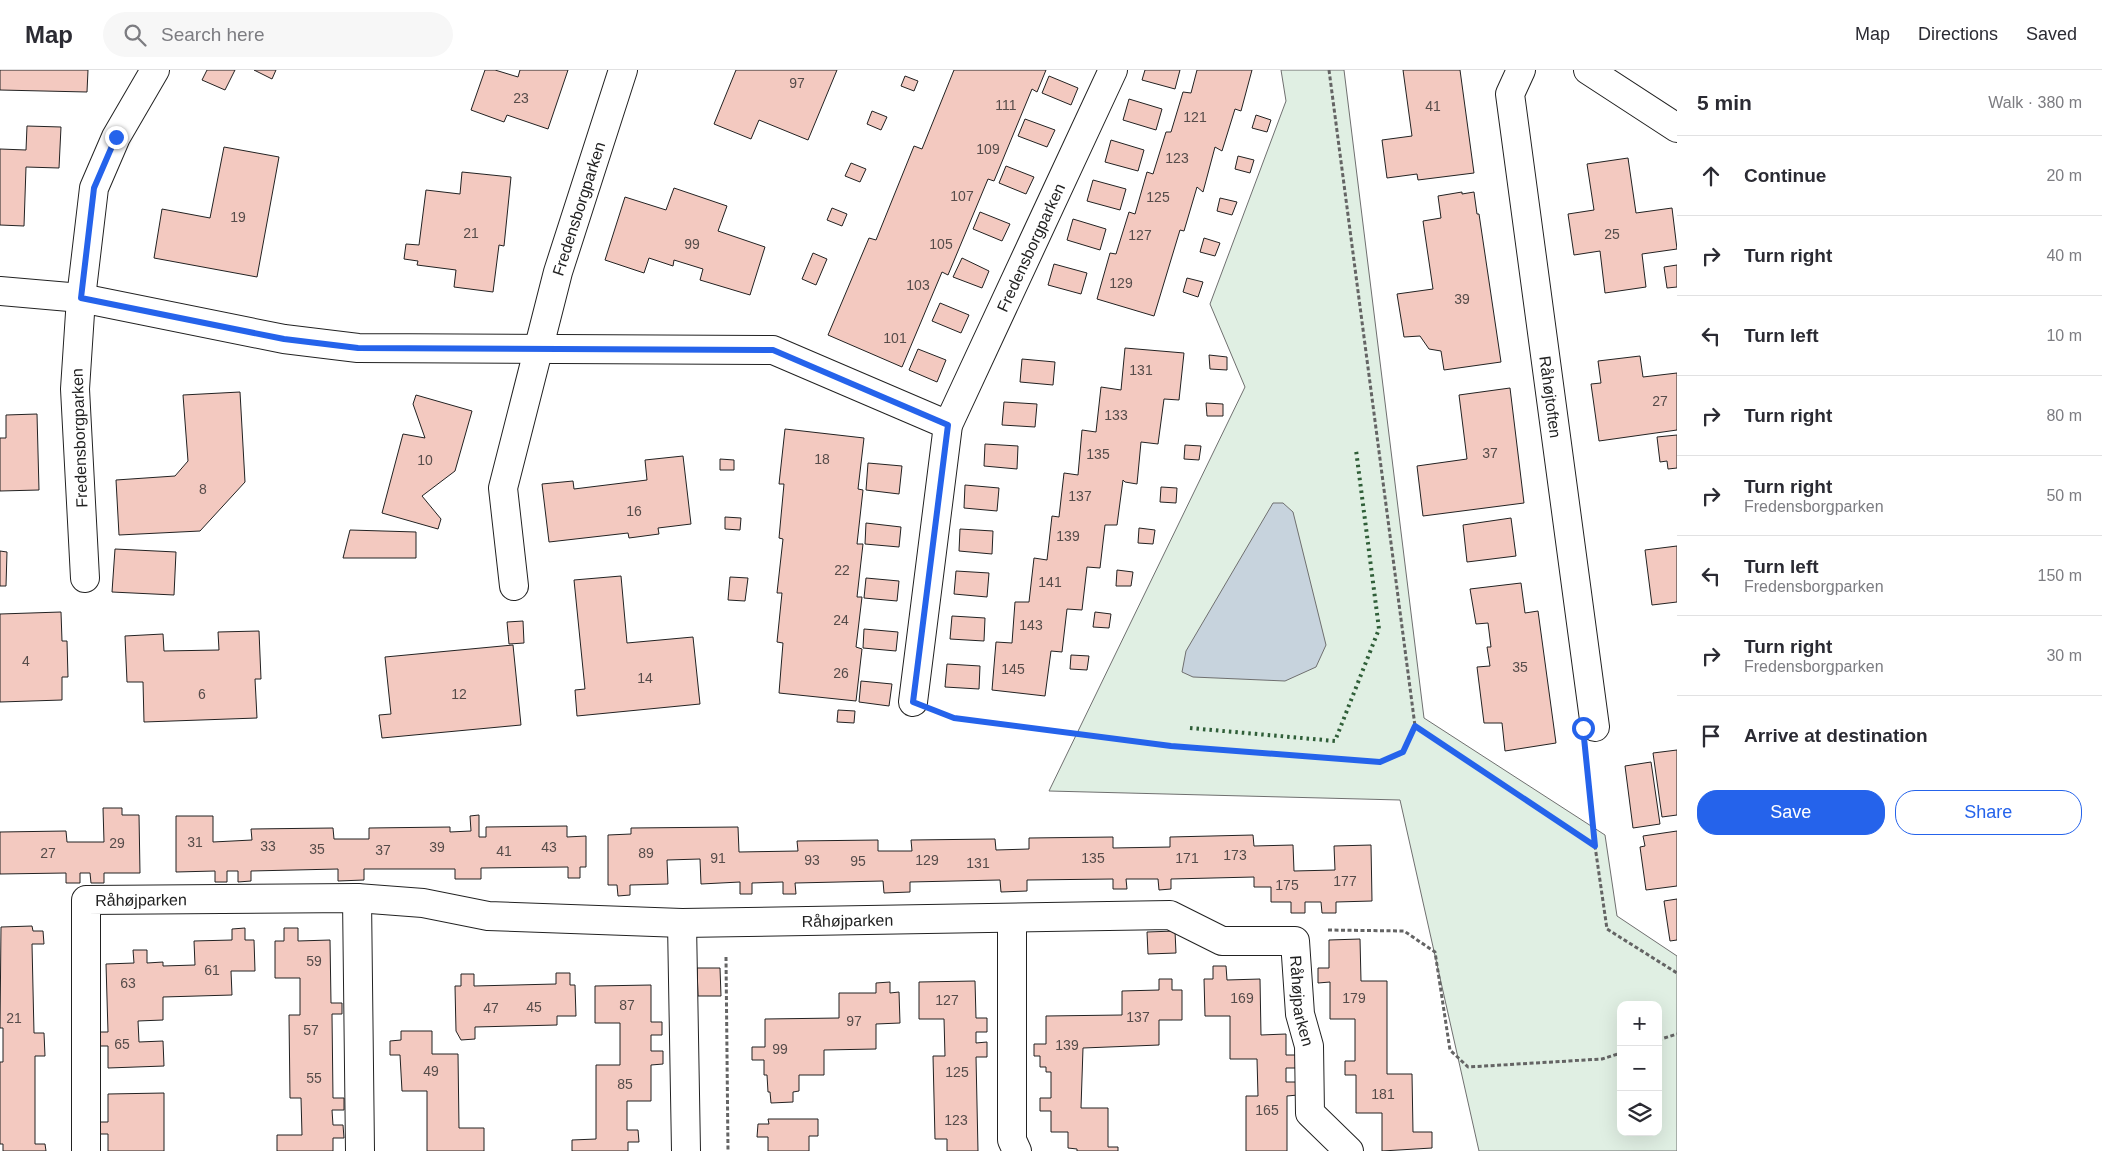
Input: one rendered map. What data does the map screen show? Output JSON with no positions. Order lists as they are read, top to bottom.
{
  "streets": {
    "street": ["Fredensborgparken", "Råhøjtoften", "Råhøjparken"]
  },
  "house_numbers": [
    "97",
    "23",
    "111",
    "41",
    "121",
    "109",
    "123",
    "107",
    "125",
    "19",
    "21",
    "25",
    "127",
    "99",
    "105",
    "129",
    "103",
    "39",
    "101",
    "131",
    "27",
    "133",
    "37",
    "135",
    "18",
    "10",
    "8",
    "137",
    "16",
    "139",
    "22",
    "141",
    "24",
    "143",
    "4",
    "35",
    "145",
    "26",
    "14",
    "6",
    "12",
    "31",
    "29",
    "33",
    "39",
    "43",
    "35",
    "37",
    "41",
    "27",
    "89",
    "173",
    "91",
    "135",
    "171",
    "93",
    "129",
    "95",
    "131",
    "177",
    "175",
    "59",
    "61",
    "63",
    "169",
    "179",
    "127",
    "87",
    "45",
    "47",
    "137",
    "21",
    "97",
    "57",
    "65",
    "139",
    "99",
    "49",
    "125",
    "55",
    "85",
    "181",
    "165",
    "123"
  ],
  "page": {
    "header": "Map",
    "search": "Search here",
    "nav": ["Map", "Directions", "Saved"],
    "heading": ["5 min", "Walk · 380 m"],
    "list": [
      ["Continue", "20 m"],
      ["Turn right", "40 m"],
      ["Turn left", "10 m"],
      ["Turn right", "80 m"],
      ["Turn right", "Fredensborgparken", "50 m"],
      ["Turn left", "Fredensborgparken", "150 m"],
      ["Turn right", "Fredensborgparken", "30 m"],
      "Arrive at destination"
    ],
    "buttons": ["Save", "Share"],
    "map_buttons": ["+", "−"]
  }
}
